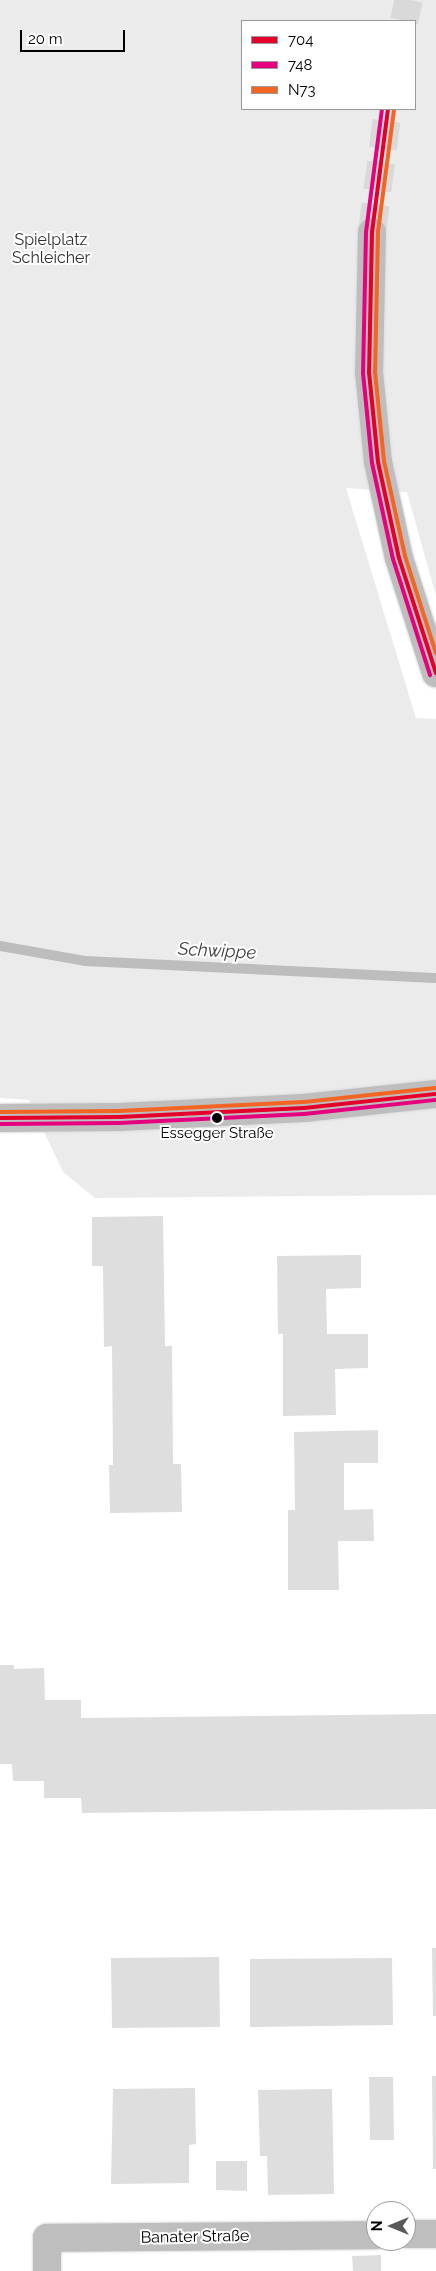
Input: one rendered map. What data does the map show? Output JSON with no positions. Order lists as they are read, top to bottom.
{
  "streets": {
    "street": ["Banater Straße"]
  },
  "water": ["Schwippe"],
  "parks": ["Spielplatz Schleicher"],
  "places": ["Essegger Straße"],
  "lines": ["transit line 704", "transit line 748", "transit line N73"],
  "legend": ["704", "748", "N73"],
  "scale_bar": "20 m",
  "north": "left"
}
